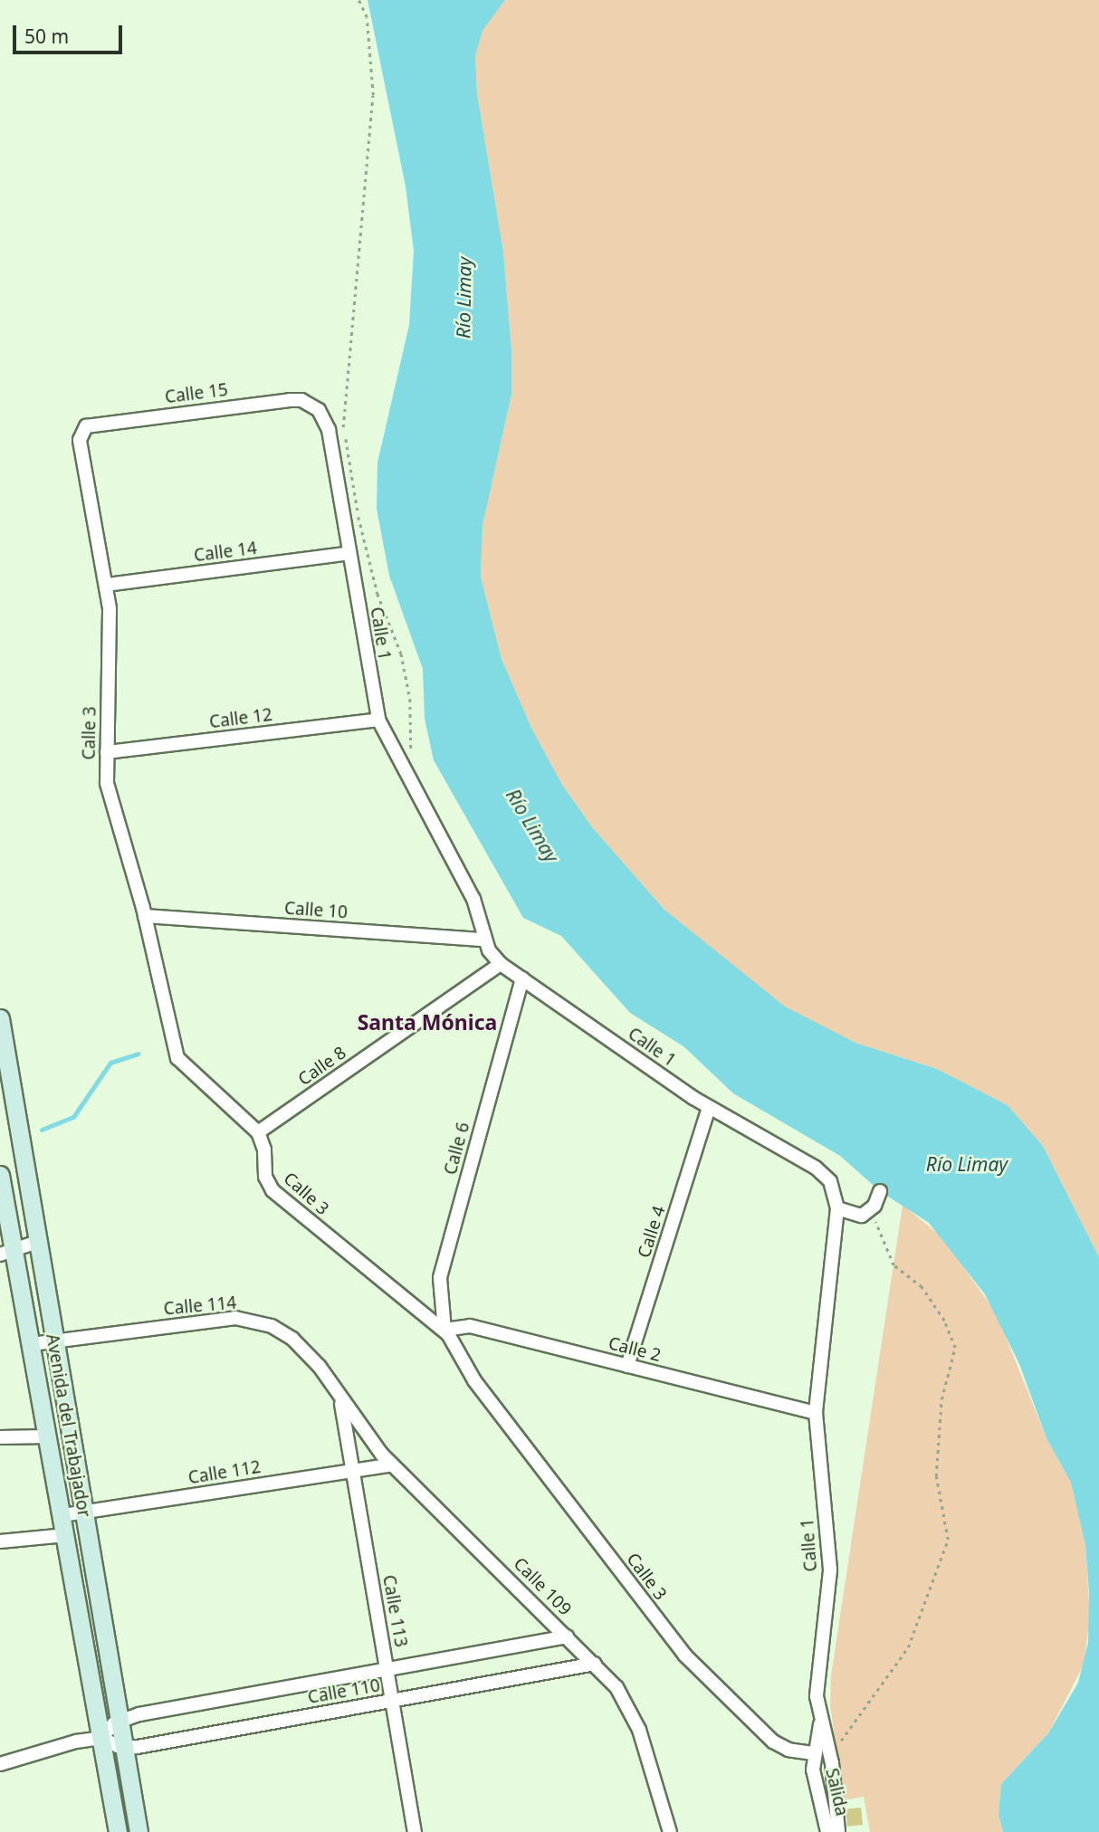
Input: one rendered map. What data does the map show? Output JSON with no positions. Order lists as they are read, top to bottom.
{
  "streets": {
    "street": [
      "Calle 15",
      "Calle 14",
      "Calle 1",
      "Calle 12",
      "Calle 3",
      "Calle 10",
      "Calle 8",
      "Calle 6",
      "Calle 4",
      "Calle 114",
      "Calle 2",
      "Avenida del Trabajador",
      "Calle 112",
      "Calle 109",
      "Calle 113",
      "Calle 110",
      "Salida"
    ]
  },
  "crossings": [
    ["Calle 15", "Calle 1"],
    ["Calle 15", "Calle 3"],
    ["Calle 14", "Calle 1"],
    ["Calle 14", "Calle 3"],
    ["Calle 1", "Calle 12"],
    ["Calle 1", "Calle 10"],
    ["Calle 1", "Calle 8"],
    ["Calle 1", "Calle 6"],
    ["Calle 1", "Calle 4"],
    ["Calle 1", "Calle 2"],
    ["Calle 1", "Salida"],
    ["Calle 12", "Calle 3"],
    ["Calle 3", "Calle 10"],
    ["Calle 3", "Calle 8"],
    ["Calle 3", "Calle 6"],
    ["Calle 3", "Calle 2"],
    ["Calle 3", "Salida"],
    ["Calle 6", "Calle 2"],
    ["Calle 4", "Calle 2"],
    ["Calle 114", "Avenida del Trabajador"],
    ["Calle 114", "Calle 109"],
    ["Calle 114", "Calle 113"],
    ["Avenida del Trabajador", "Calle 112"],
    ["Avenida del Trabajador", "Calle 110"],
    ["Calle 112", "Calle 109"],
    ["Calle 112", "Calle 113"],
    ["Calle 109", "Calle 113"],
    ["Calle 109", "Calle 110"],
    ["Calle 113", "Calle 110"]
  ],
  "districts": ["Santa Mónica"],
  "water": ["Río Limay"],
  "scale_bar": "50 m"
}
